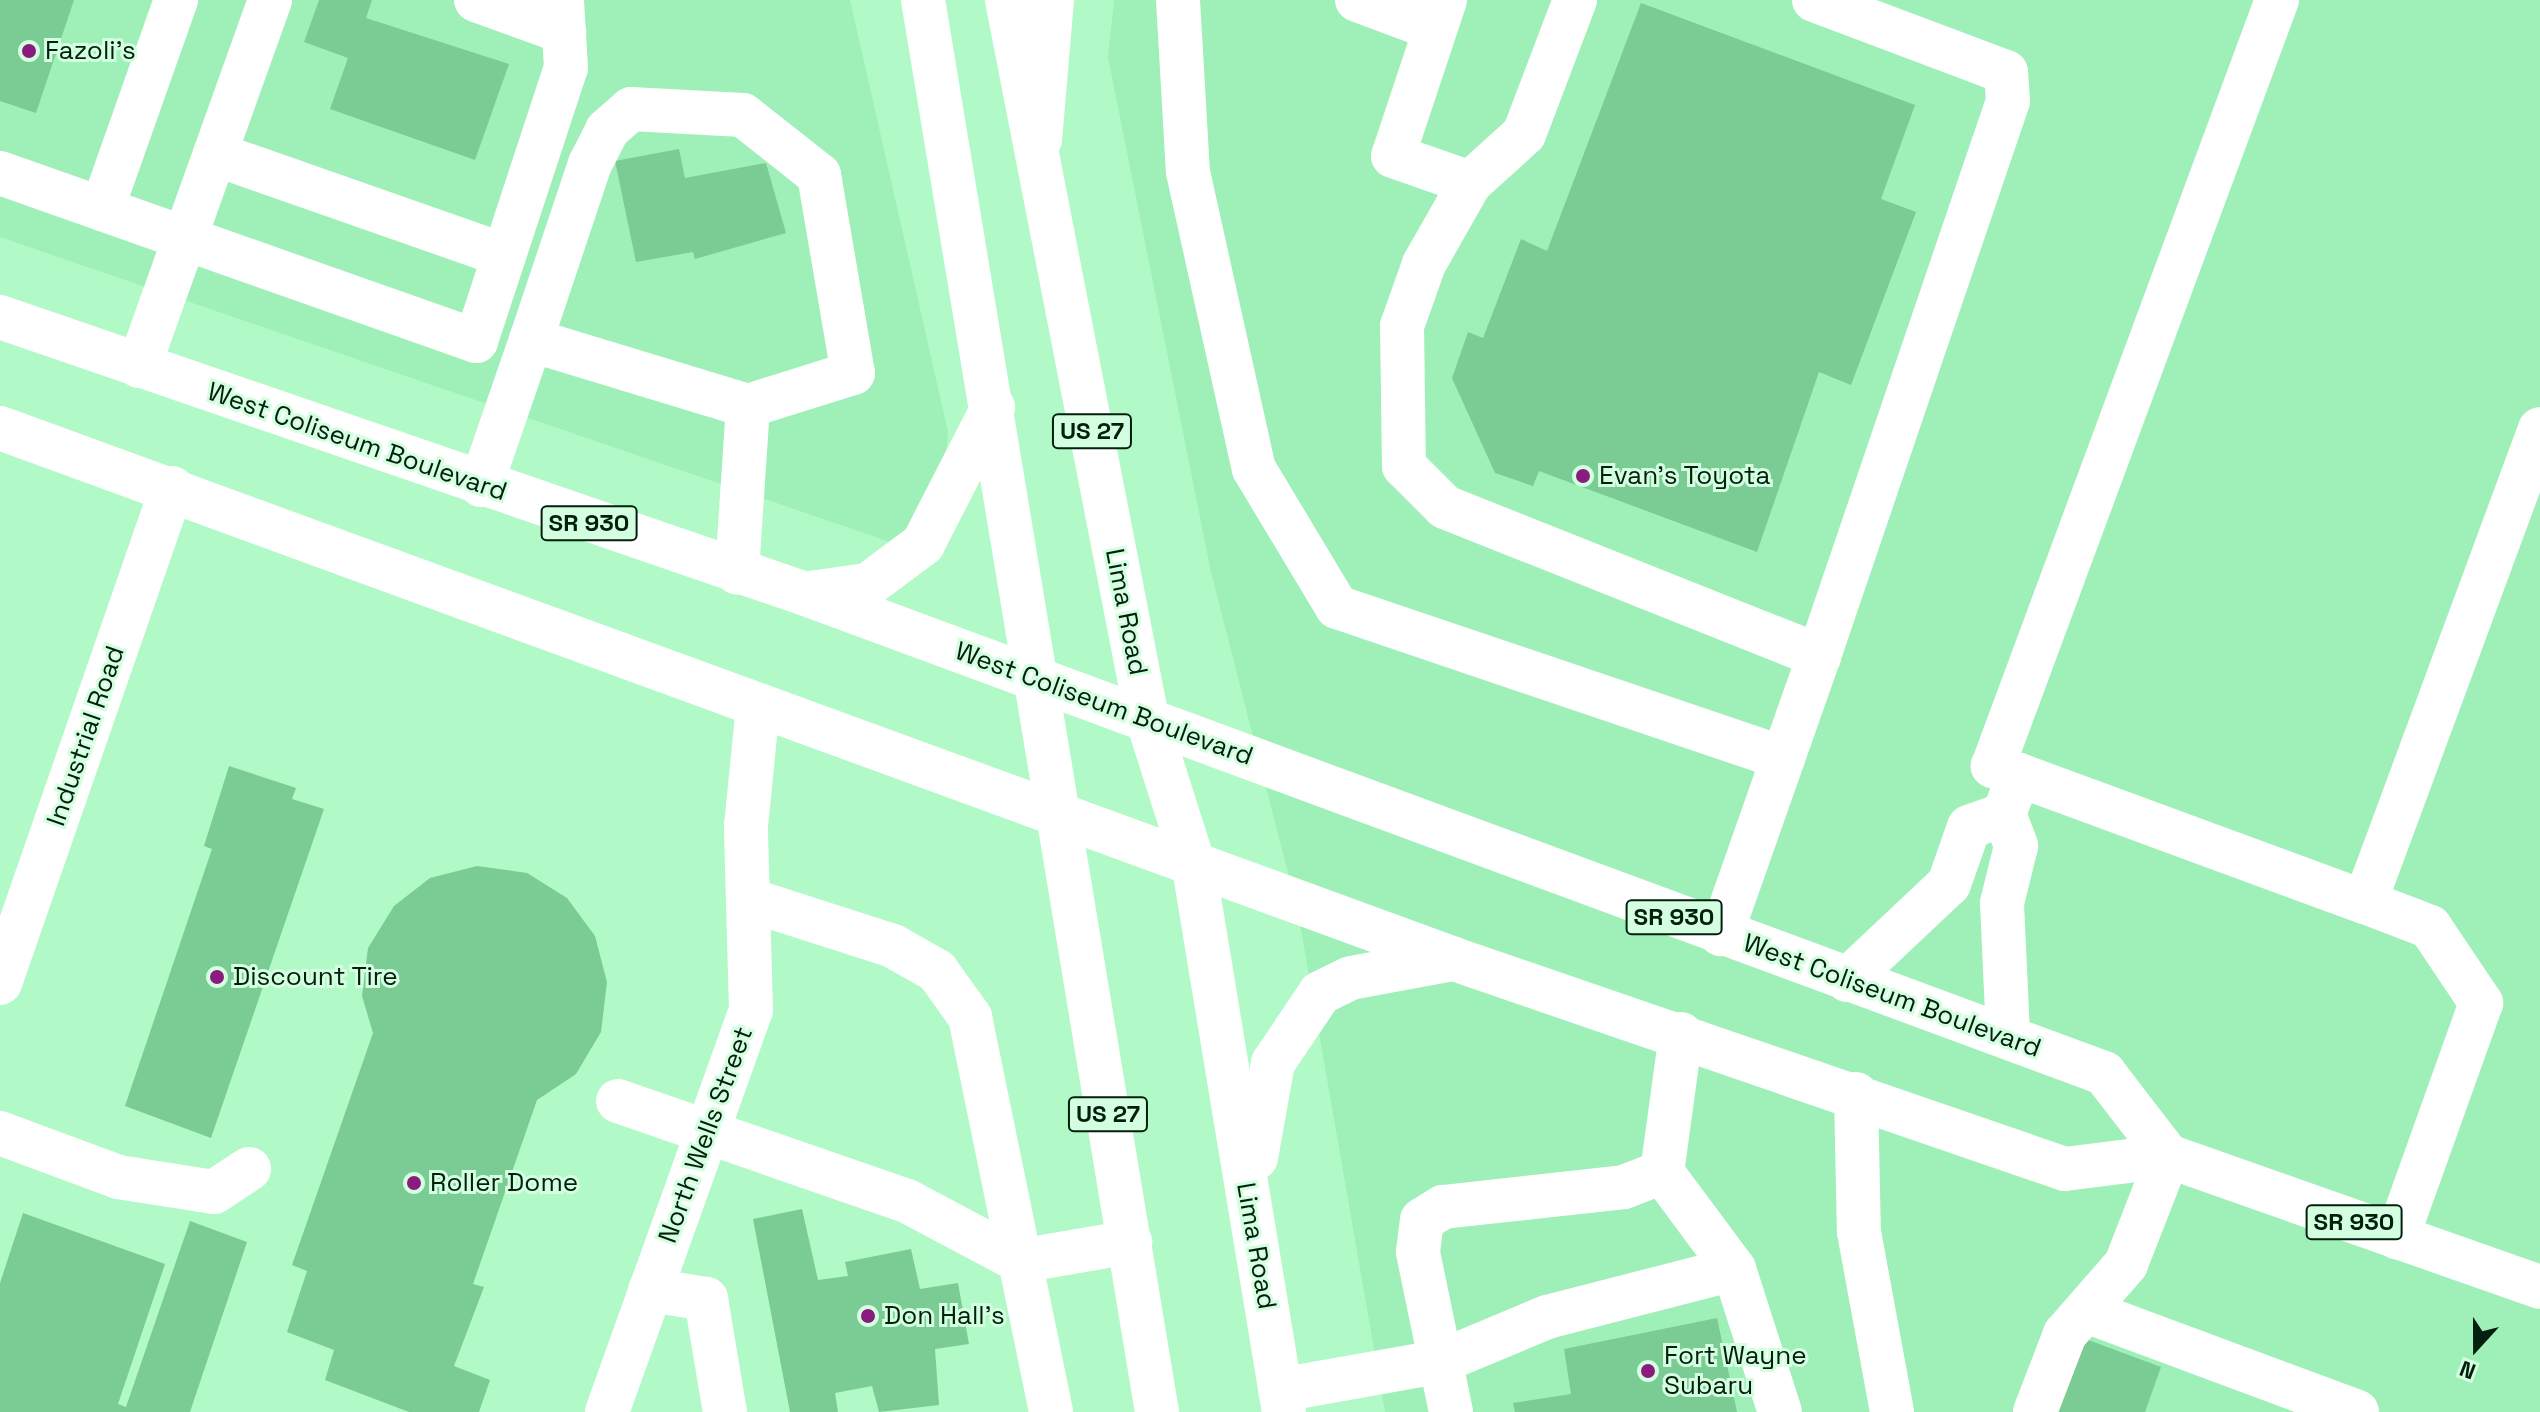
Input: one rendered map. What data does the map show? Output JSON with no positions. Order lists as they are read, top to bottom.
{
  "streets": {
    "main road": [
      "US 27",
      "West Coliseum Boulevard",
      "SR 930",
      "Lima Road",
      "Industrial Road",
      "North Wells Street"
    ]
  },
  "crossings": [
    ["US 27", "West Coliseum Boulevard"],
    ["US 27", "SR 930"],
    ["West Coliseum Boulevard", "SR 930"],
    ["West Coliseum Boulevard", "Lima Road"],
    ["SR 930", "Lima Road"],
    ["SR 930", "Industrial Road"],
    ["SR 930", "North Wells Street"]
  ],
  "places": [
    "Fazoli's",
    "Evan's Toyota",
    "Discount Tire",
    "Roller Dome",
    "Don Hall's",
    "Fort Wayne Subaru"
  ],
  "north": "bottom"
}
